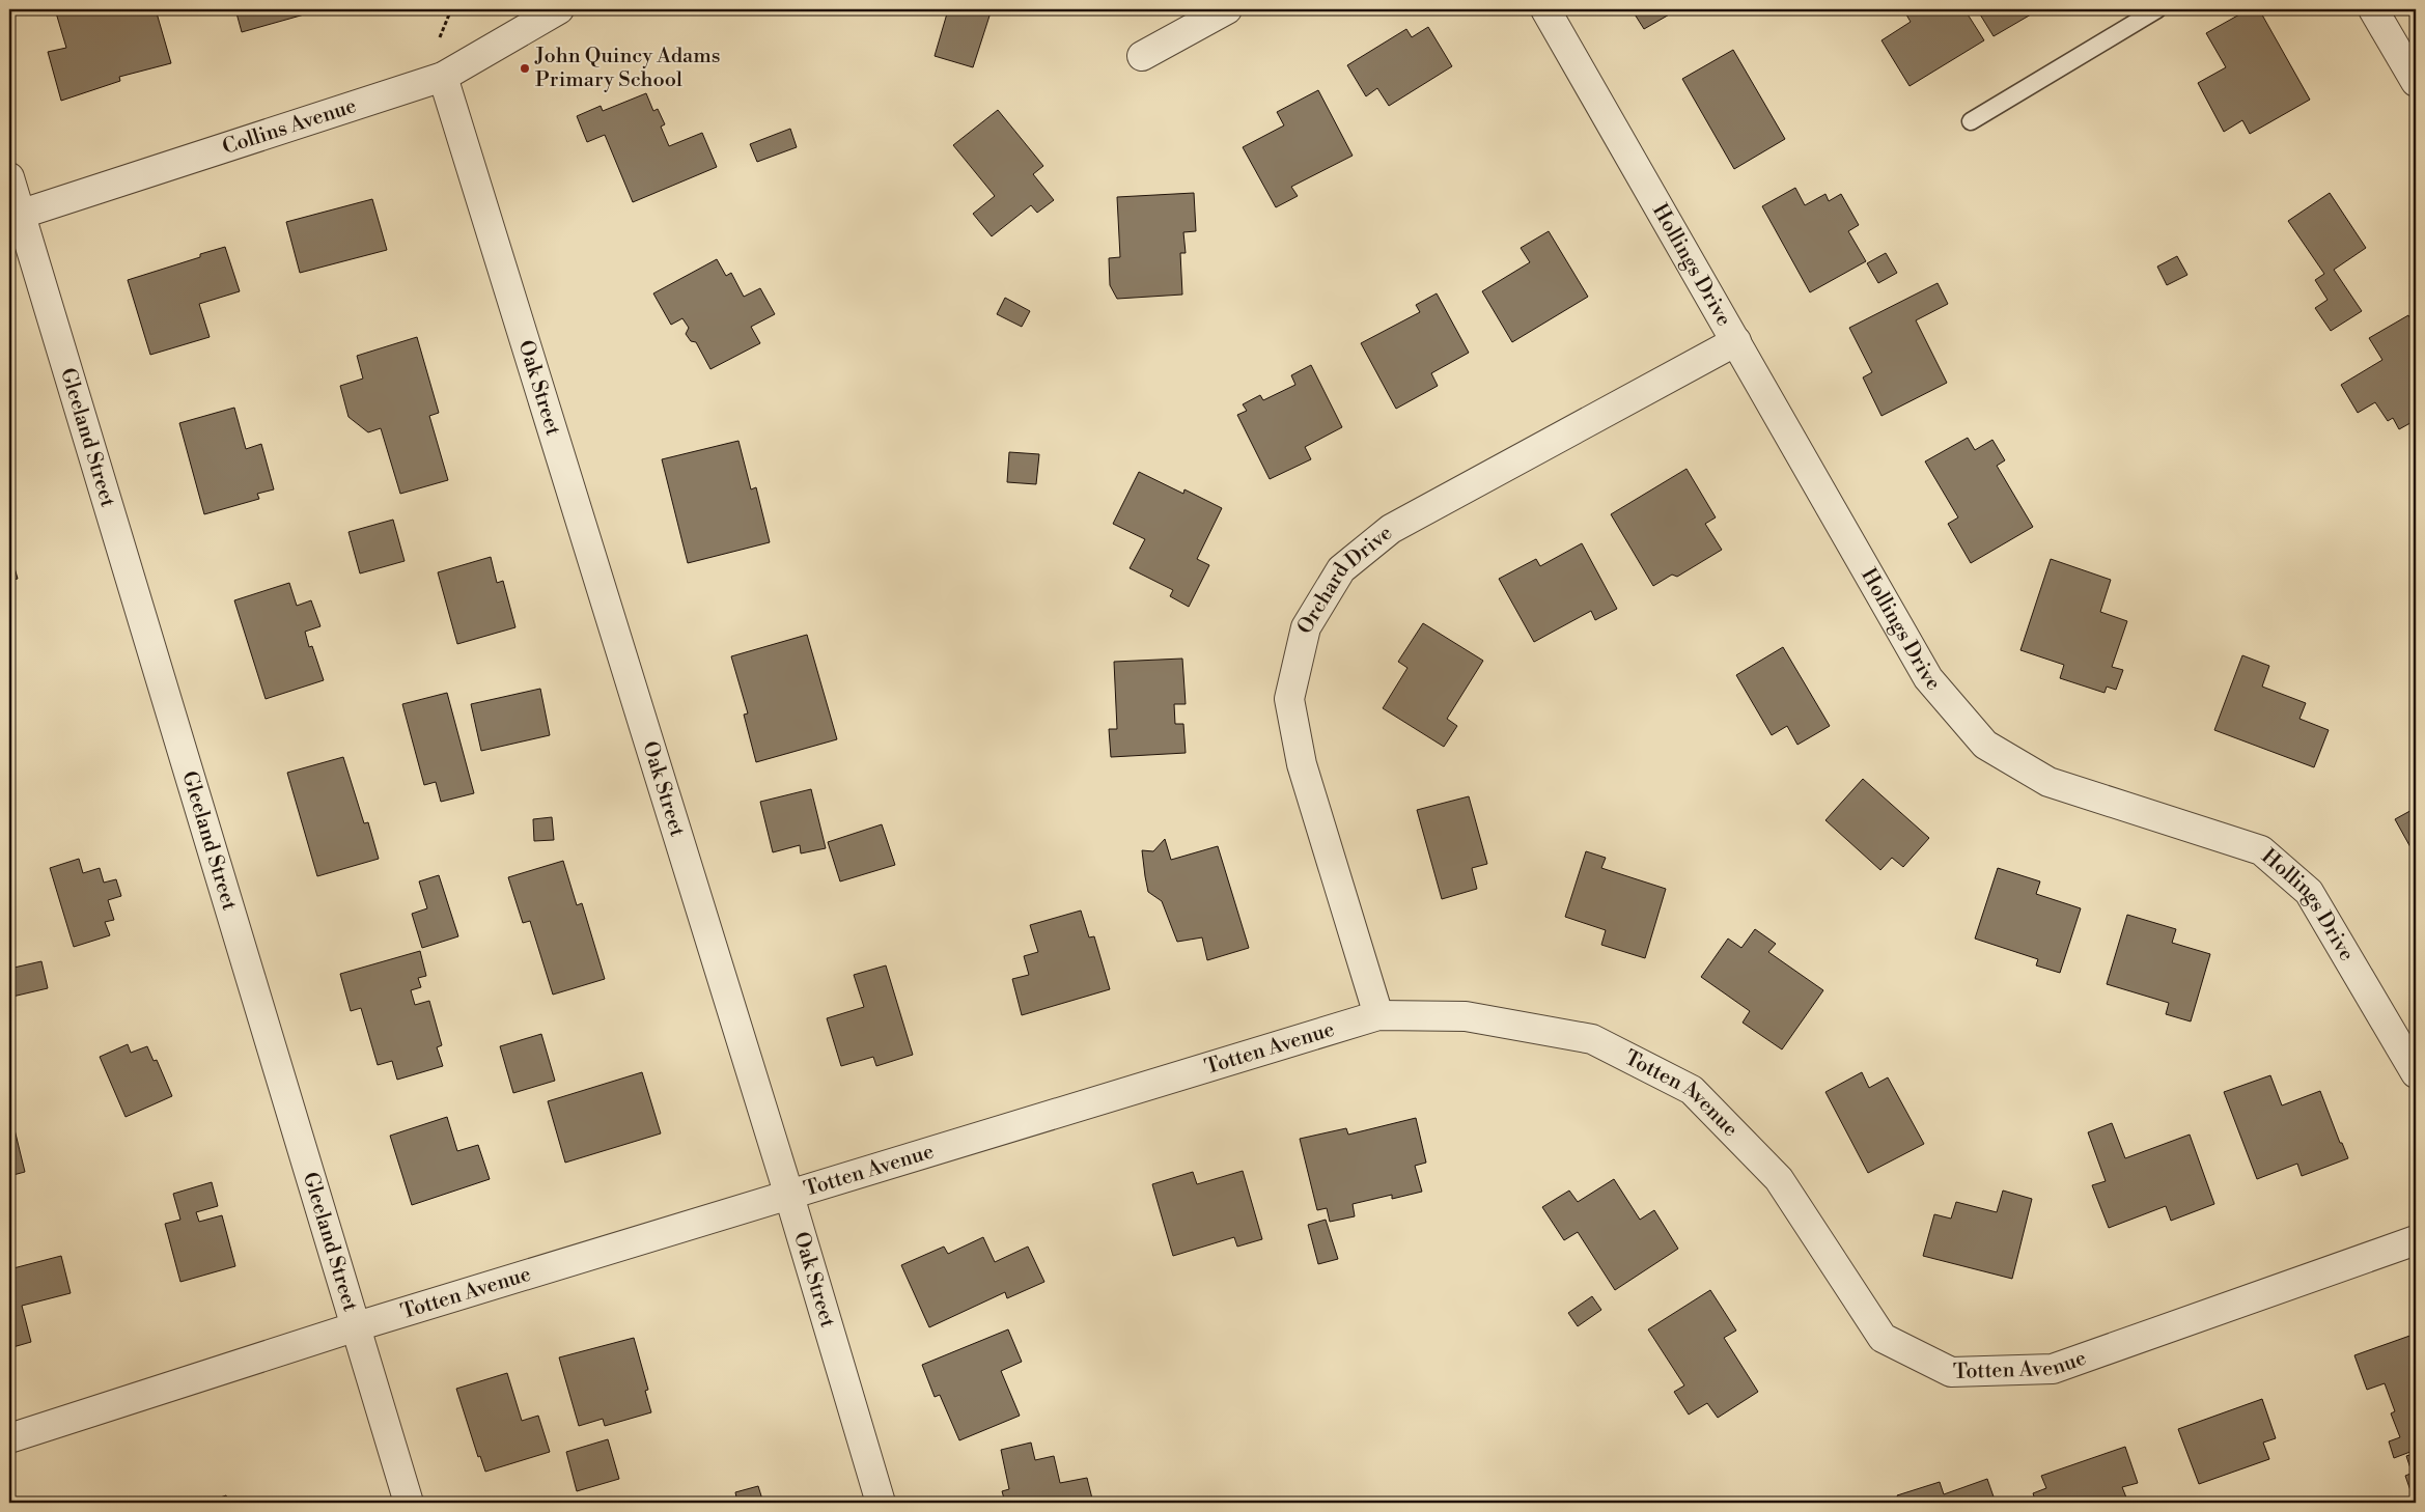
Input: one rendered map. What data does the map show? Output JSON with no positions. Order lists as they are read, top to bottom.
{
  "streets": {
    "street": [
      "Collins Avenue",
      "Hollings Drive",
      "Oak Street",
      "Gleeland Street",
      "Orchard Drive",
      "Totten Avenue"
    ]
  },
  "crossings": [
    ["Collins Avenue", "Oak Street"],
    ["Collins Avenue", "Gleeland Street"],
    ["Hollings Drive", "Orchard Drive"],
    ["Oak Street", "Totten Avenue"],
    ["Gleeland Street", "Totten Avenue"],
    ["Orchard Drive", "Totten Avenue"]
  ],
  "places": ["John Quincy Adams Primary School"]
}
